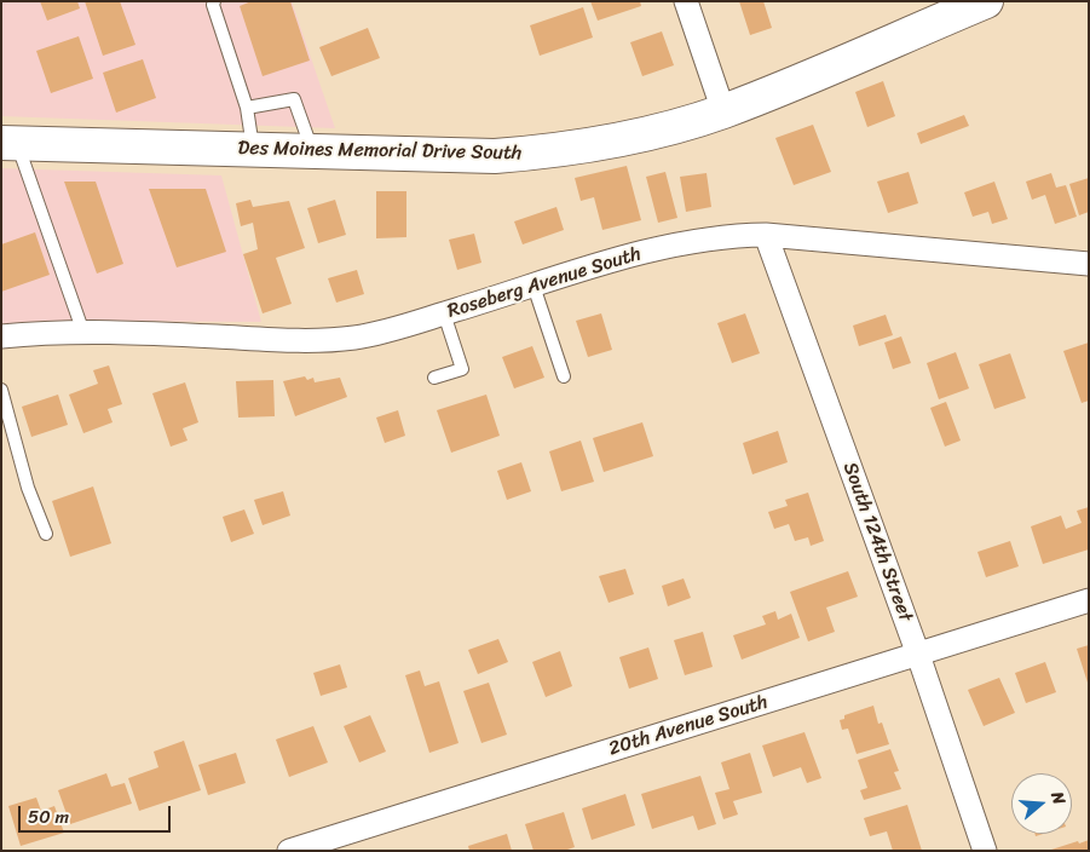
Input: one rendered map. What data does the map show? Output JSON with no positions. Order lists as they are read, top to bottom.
{
  "streets": {
    "main road": ["Des Moines Memorial Drive South"],
    "street": ["Roseberg Avenue South", "South 124th Street", "20th Avenue South"]
  },
  "crossings": [
    ["Roseberg Avenue South", "South 124th Street"],
    ["South 124th Street", "20th Avenue South"]
  ],
  "scale_bar": "50 m",
  "north": "right"
}
